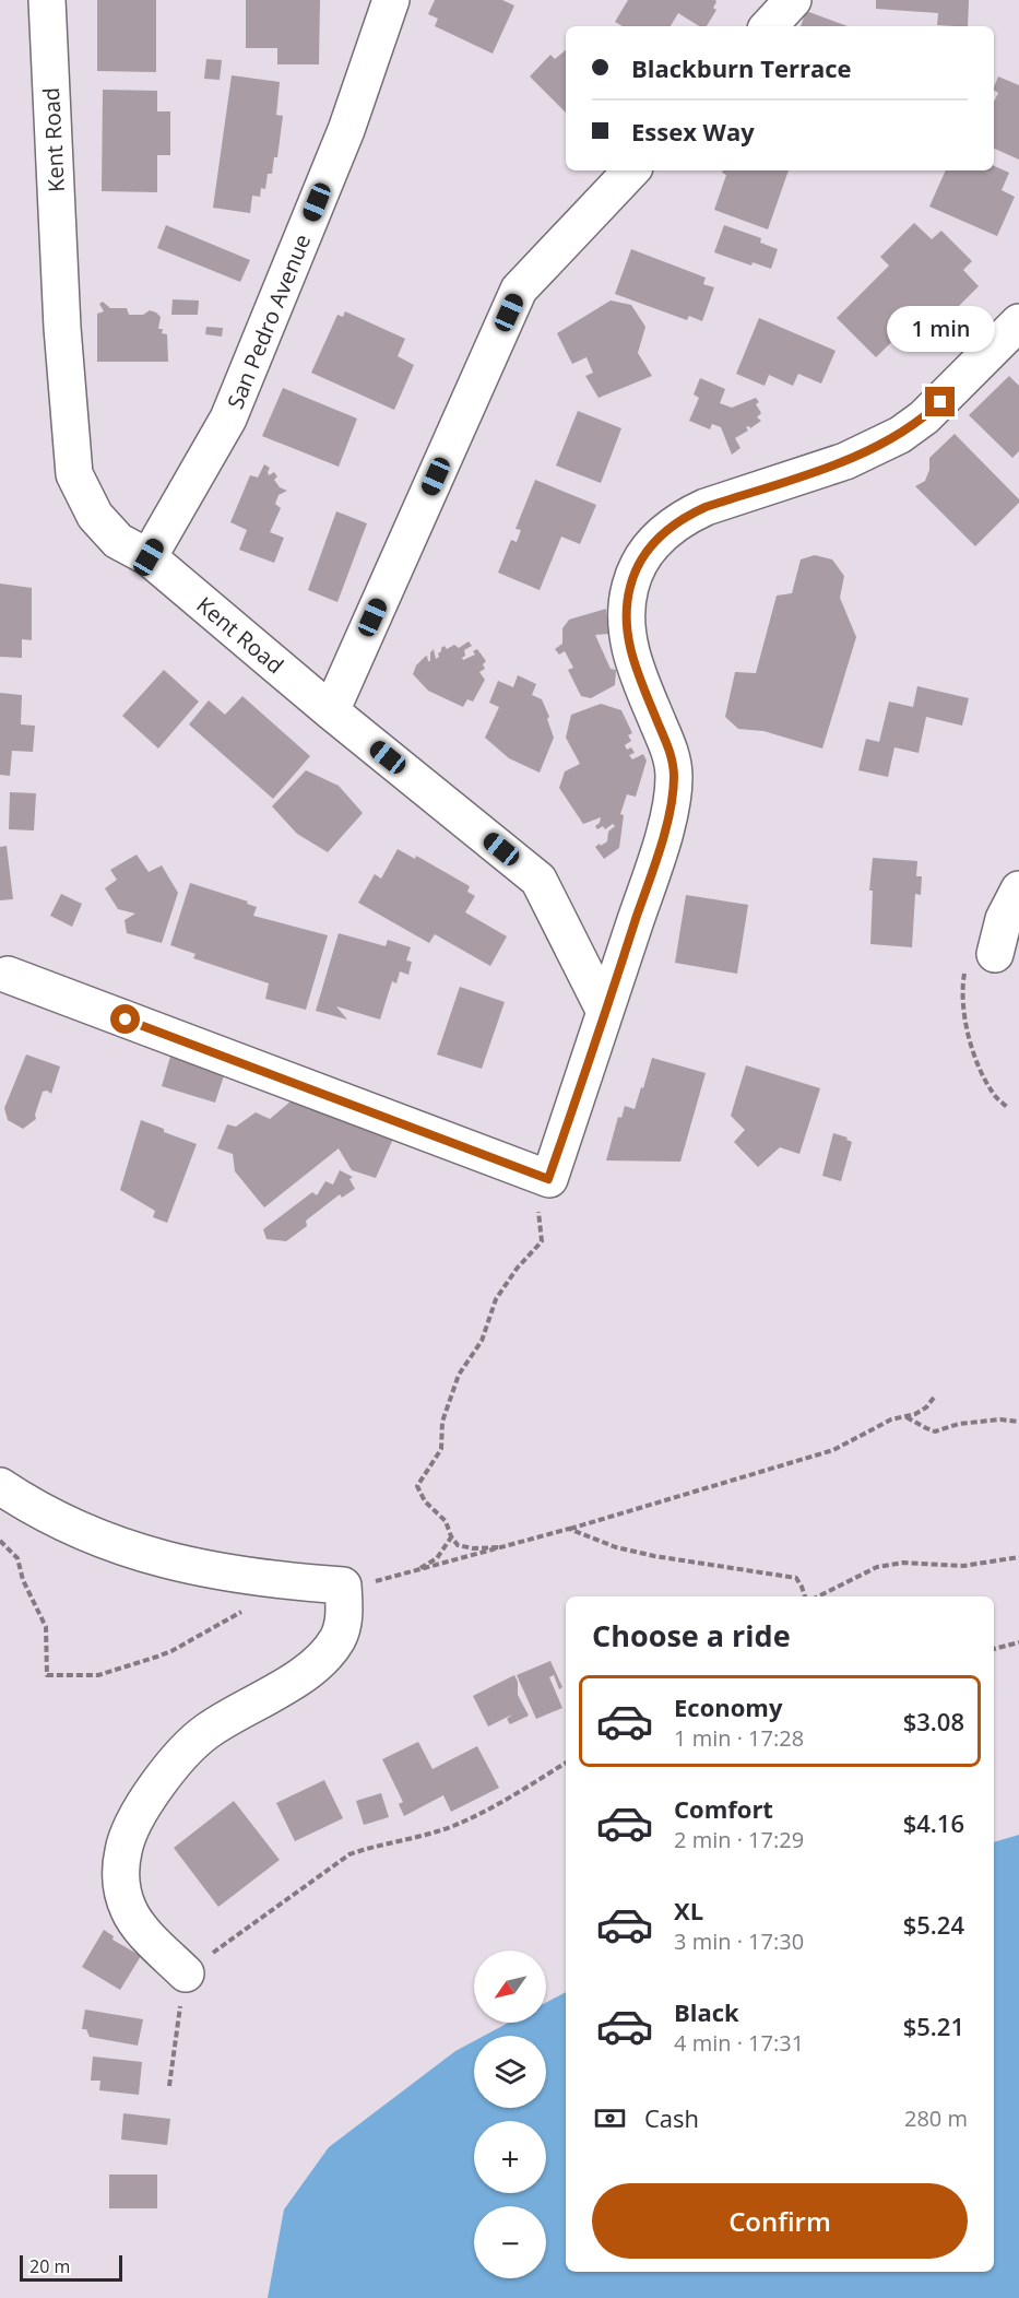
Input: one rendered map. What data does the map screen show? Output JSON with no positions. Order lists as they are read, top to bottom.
{
  "streets": {
    "street": ["Kent Road", "San Pedro Avenue"]
  },
  "crossings": [
    ["Kent Road", "San Pedro Avenue"]
  ],
  "scale_bar": "20 m",
  "north": "bottom left",
  "page": {
    "banner": ["Blackburn Terrace", "Essex Way"],
    "bubble": "1 min",
    "heading": "Choose a ride",
    "list": [
      {
        "name": "Economy",
        "note": "1 min · 17:28",
        "value": "$3.08"
      },
      {
        "name": "Comfort",
        "note": "2 min · 17:29",
        "value": "$4.16"
      },
      {
        "name": "XL",
        "note": "3 min · 17:30",
        "value": "$5.24"
      },
      {
        "name": "Black",
        "note": "4 min · 17:31",
        "value": "$5.21"
      }
    ],
    "map_buttons": ["+", "−"],
    "pay": ["Cash", "280 m"],
    "buttons": "Confirm",
    "scale": "20 m"
  }
}
